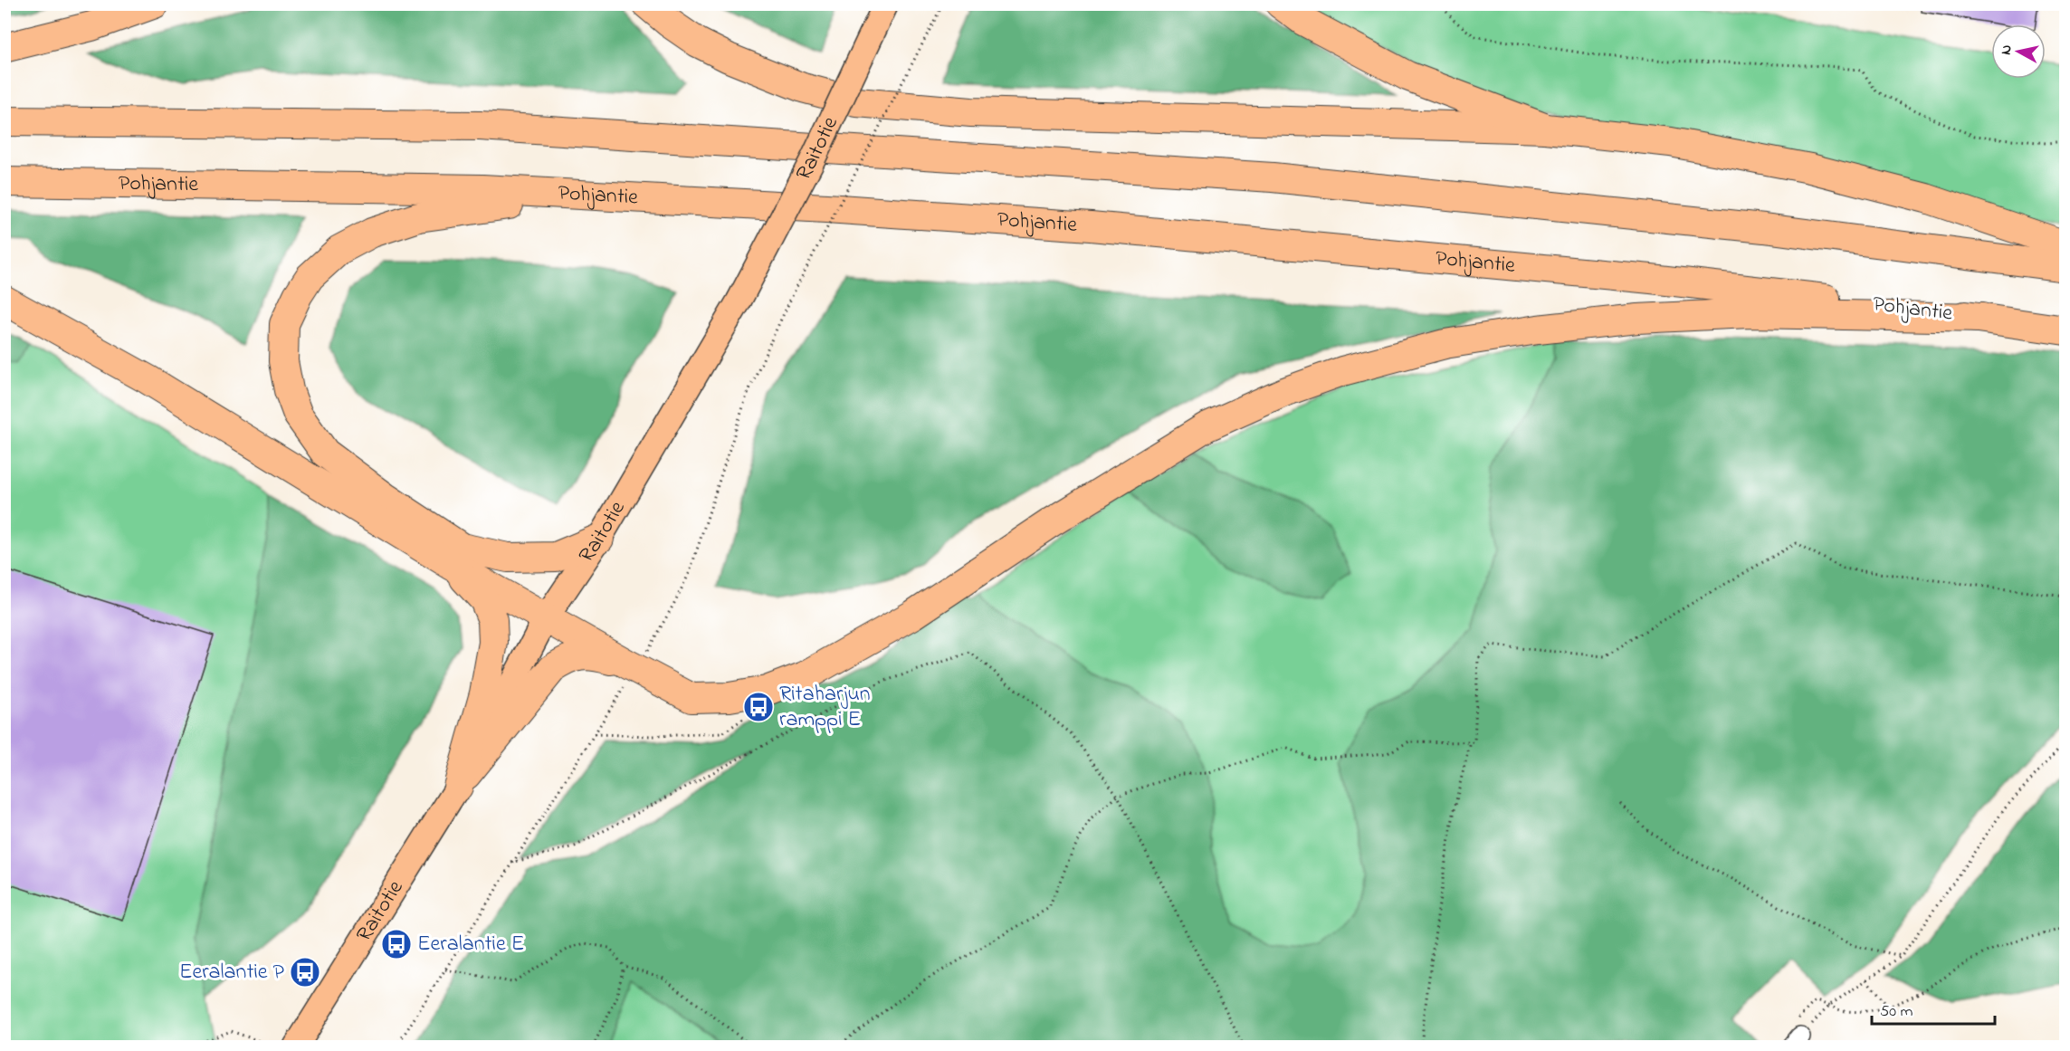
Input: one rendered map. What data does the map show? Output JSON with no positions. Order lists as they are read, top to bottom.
{
  "streets": {
    "highway": ["Pohjantie"],
    "main road": ["Raitotie"]
  },
  "places": {
    "bus stop": ["Ritaharjun ramppi E", "Eeralantie E", "Eeralantie P"]
  },
  "scale_bar": "50 m",
  "north": "left"
}
